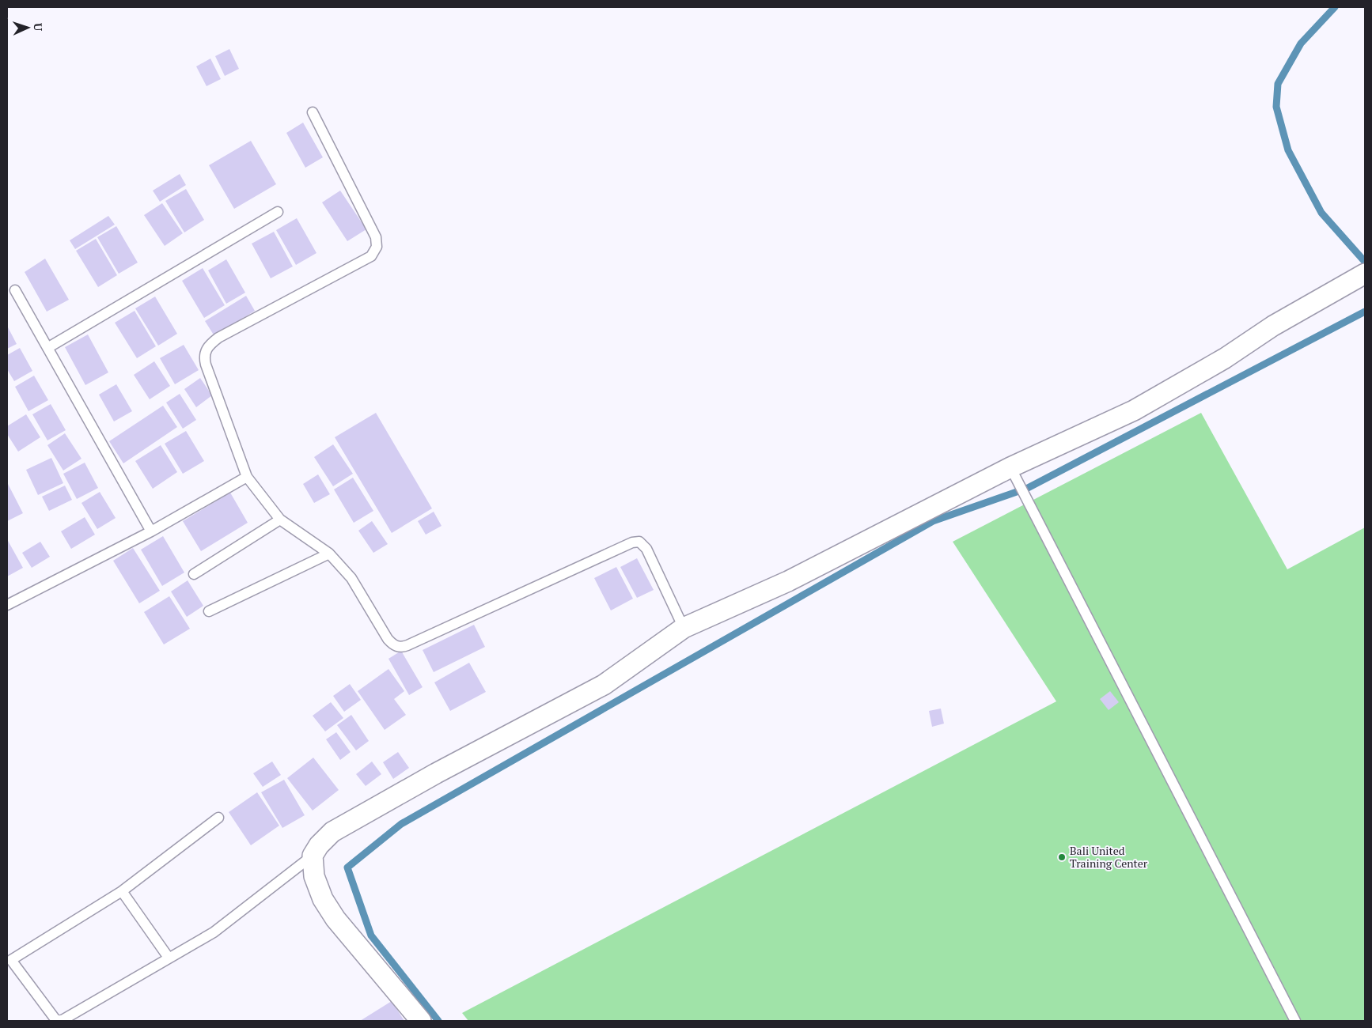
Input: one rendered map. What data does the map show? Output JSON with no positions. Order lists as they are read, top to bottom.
{
  "places": ["Bali United Training Center"],
  "north": "right"
}
